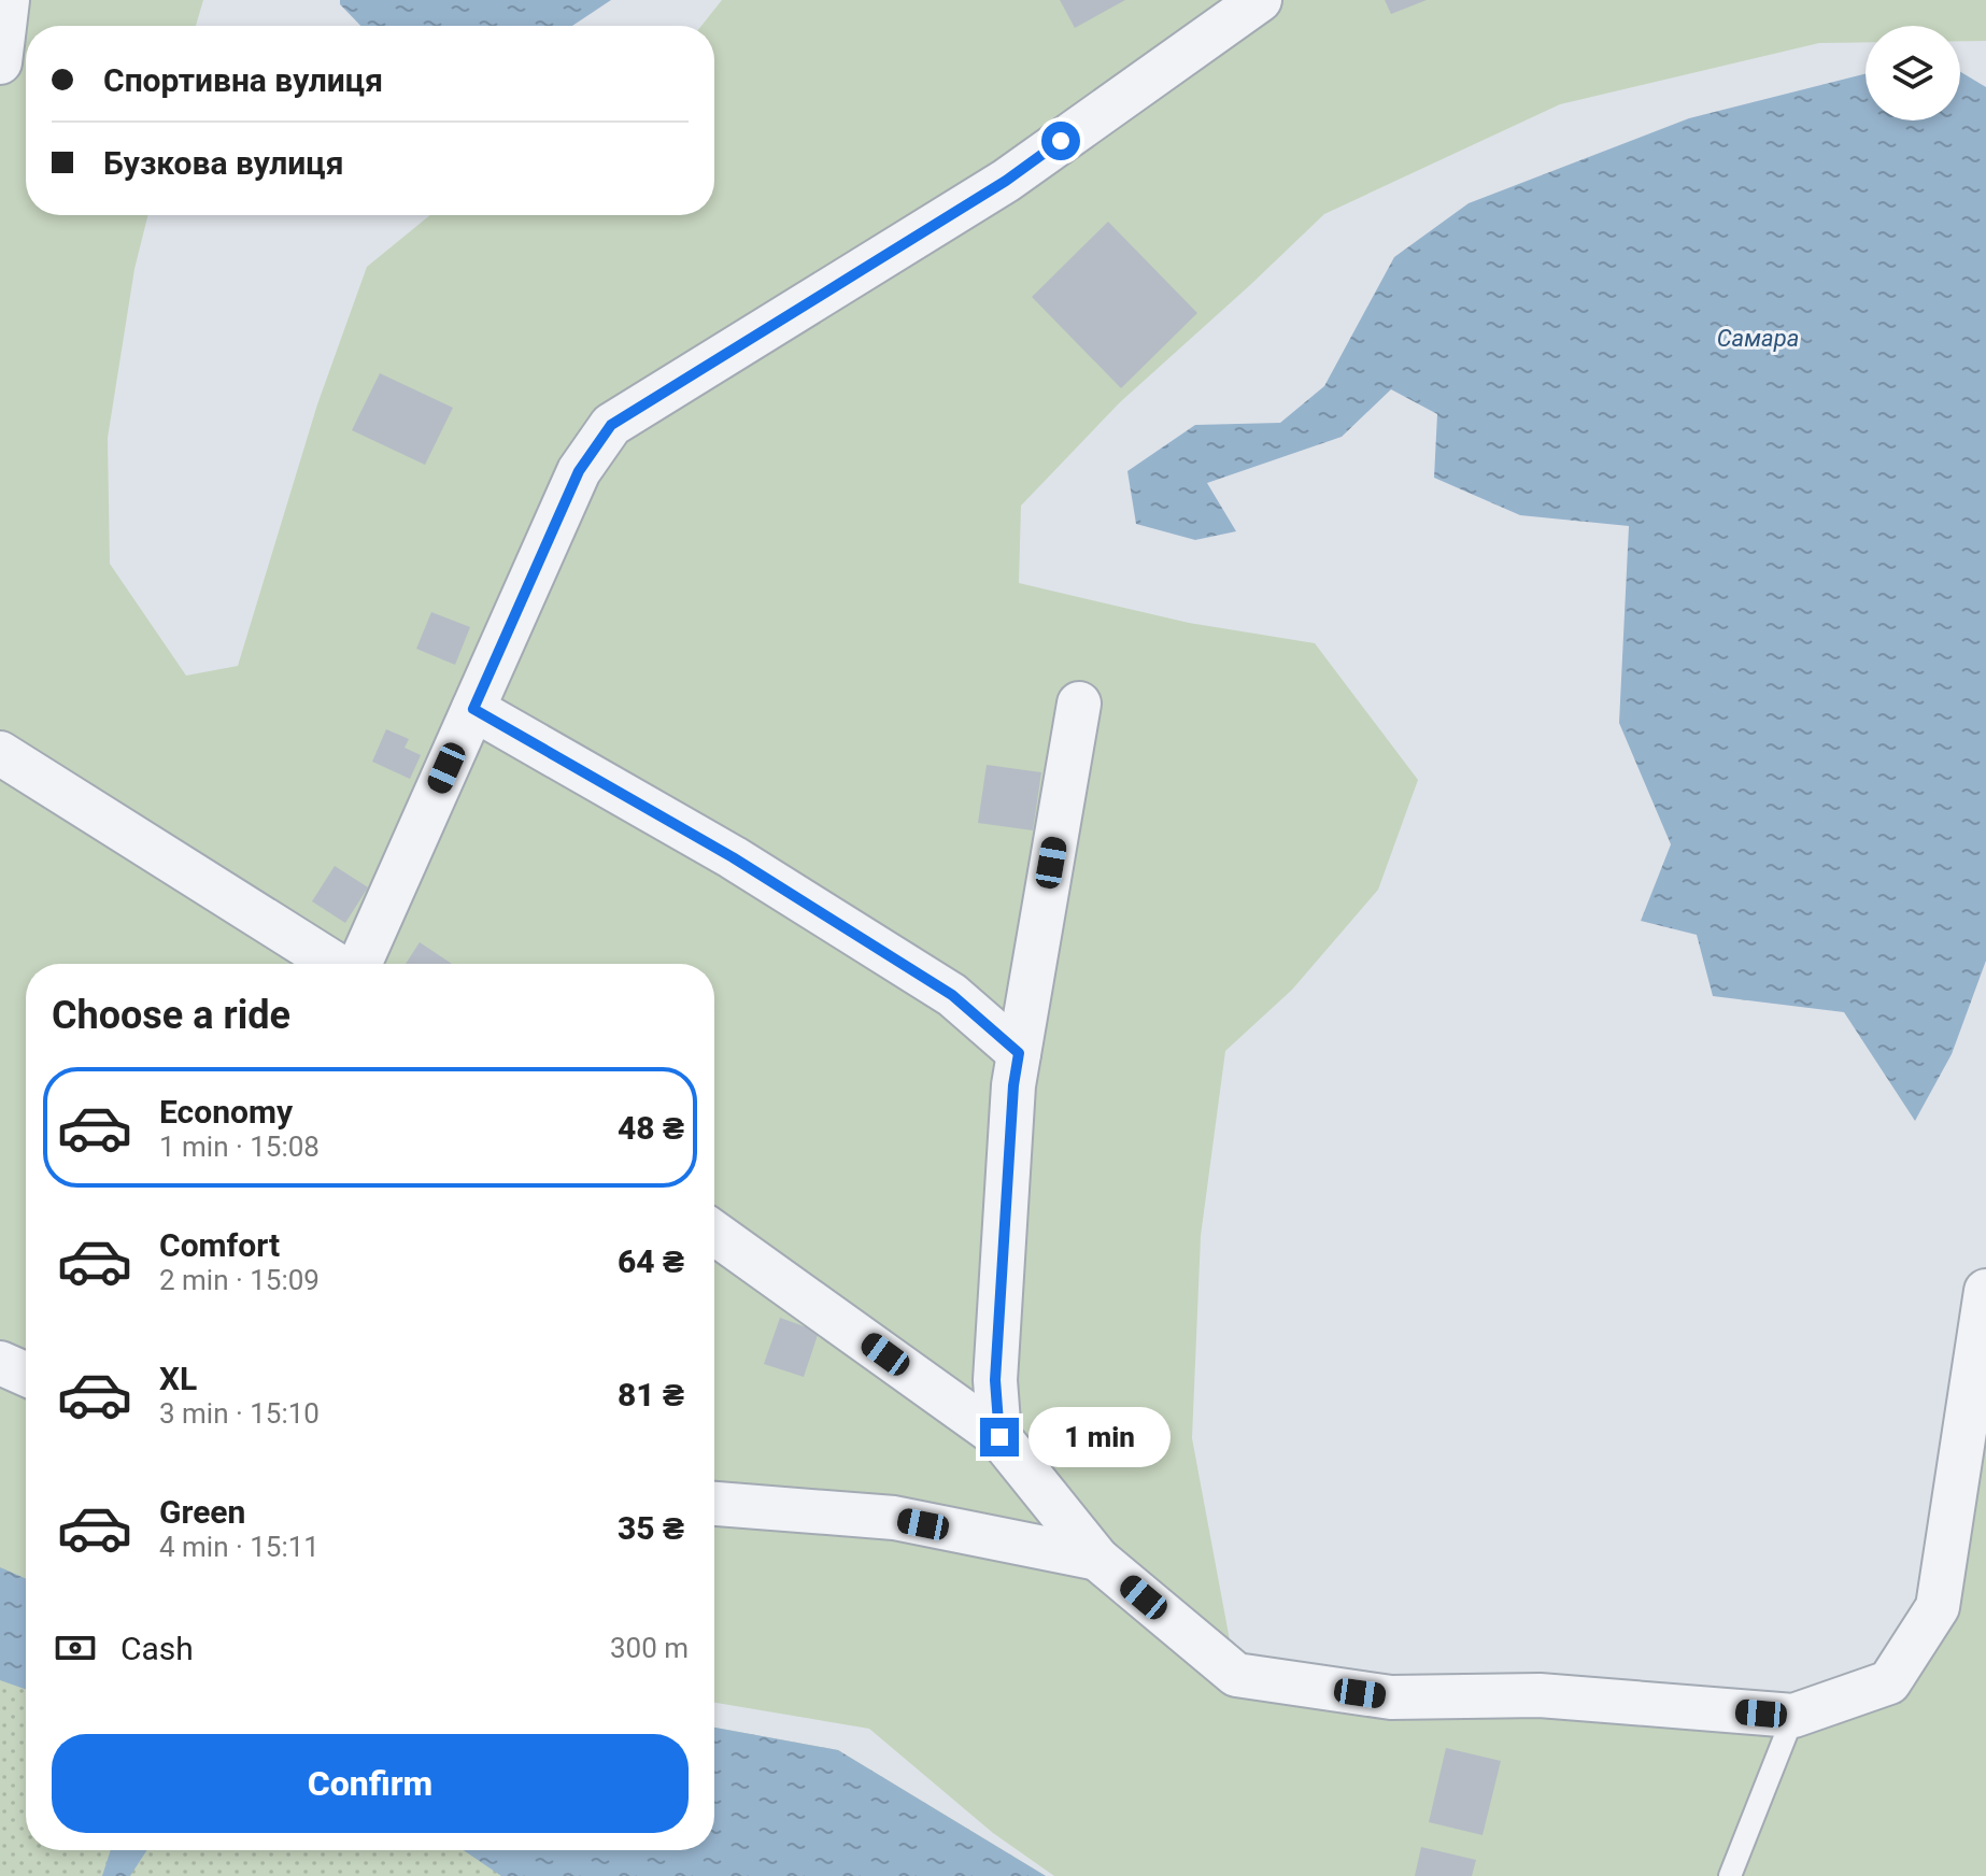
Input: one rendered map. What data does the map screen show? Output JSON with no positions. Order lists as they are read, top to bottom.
{
  "water": ["Самара"],
  "page": {
    "banner": ["Спортивна вулиця", "Бузкова вулиця"],
    "heading": "Choose a ride",
    "list": [
      {
        "name": "Economy",
        "note": "1 min · 15:08",
        "value": "48 ₴"
      },
      {
        "name": "Comfort",
        "note": "2 min · 15:09",
        "value": "64 ₴"
      },
      {
        "name": "XL",
        "note": "3 min · 15:10",
        "value": "81 ₴"
      },
      {
        "name": "Green",
        "note": "4 min · 15:11",
        "value": "35 ₴"
      }
    ],
    "bubble": "1 min",
    "pay": ["Cash", "300 m"],
    "buttons": "Confirm"
  }
}
